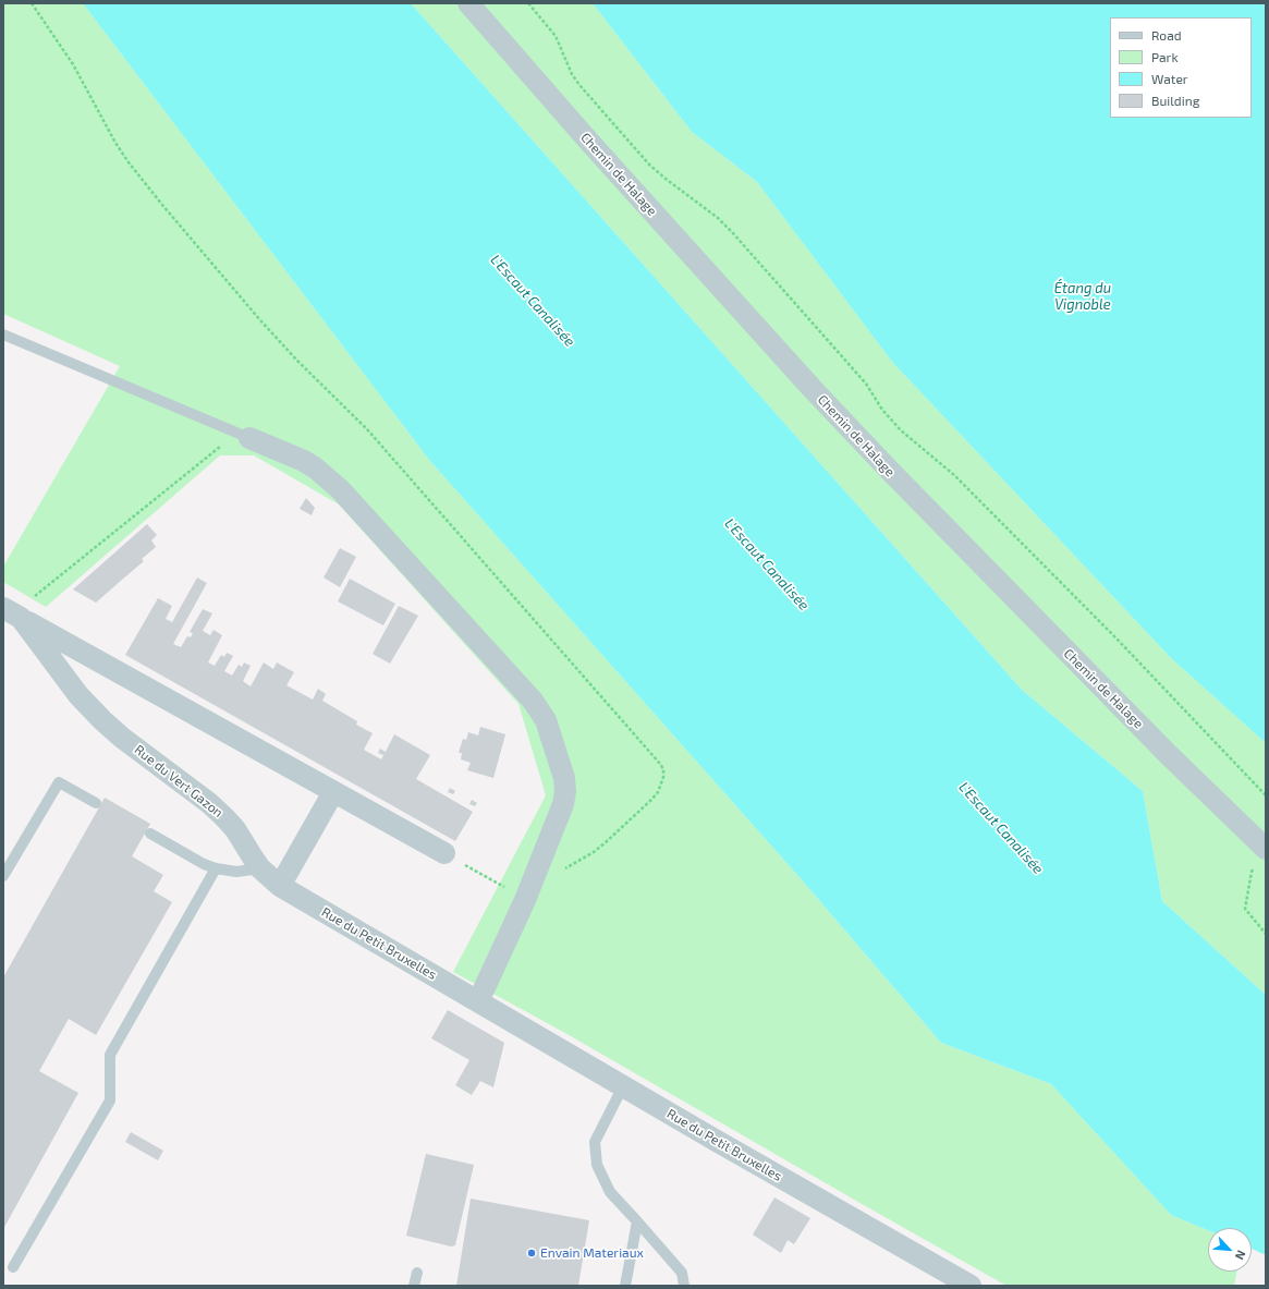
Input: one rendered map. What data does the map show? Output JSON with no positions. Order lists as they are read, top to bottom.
{
  "streets": {
    "street": ["Chemin de Halage", "Rue du Vert Gazon", "Rue du Petit Bruxelles"]
  },
  "crossings": [
    ["Rue du Vert Gazon", "Rue du Petit Bruxelles"]
  ],
  "water": ["Étang du Vignoble", "L'Escaut Canalisée"],
  "places": ["Envain Materiaux"],
  "legend": [
    "Road",
    "Park",
    "Water",
    "Building"
  ],
  "north": "bottom right"
}
